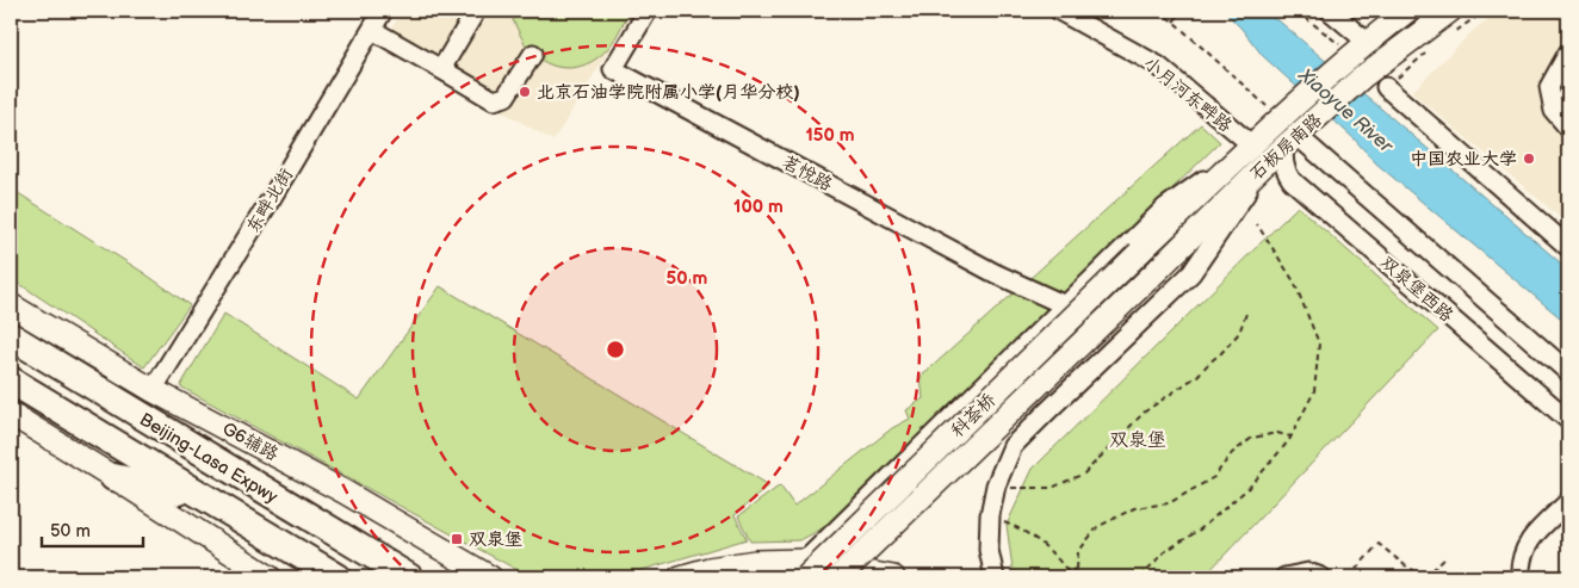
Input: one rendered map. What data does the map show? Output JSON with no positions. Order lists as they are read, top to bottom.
{
  "streets": {
    "highway": ["Beijing-Lasa Expwy"],
    "main road": ["石板房南路", "科荟桥", "G6辅路"],
    "street": [
      "小月河东畔路",
      "茗悦路",
      "东畔北街",
      "双泉堡西路"
    ]
  },
  "crossings": [
    ["小月河东畔路", "石板房南路"],
    ["石板房南路", "双泉堡西路"],
    ["石板房南路", "科荟桥"],
    ["东畔北街", "G6辅路"]
  ],
  "districts": ["双泉堡"],
  "water": ["Xiaoyue River"],
  "places": {
    "other": ["北京石油学院附属小学(月华分校)", "中国农业大学"],
    "transit": ["双泉堡"]
  },
  "scale_bar": "50 m",
  "rings": ["150 m", "100 m", "50 m"]
}
